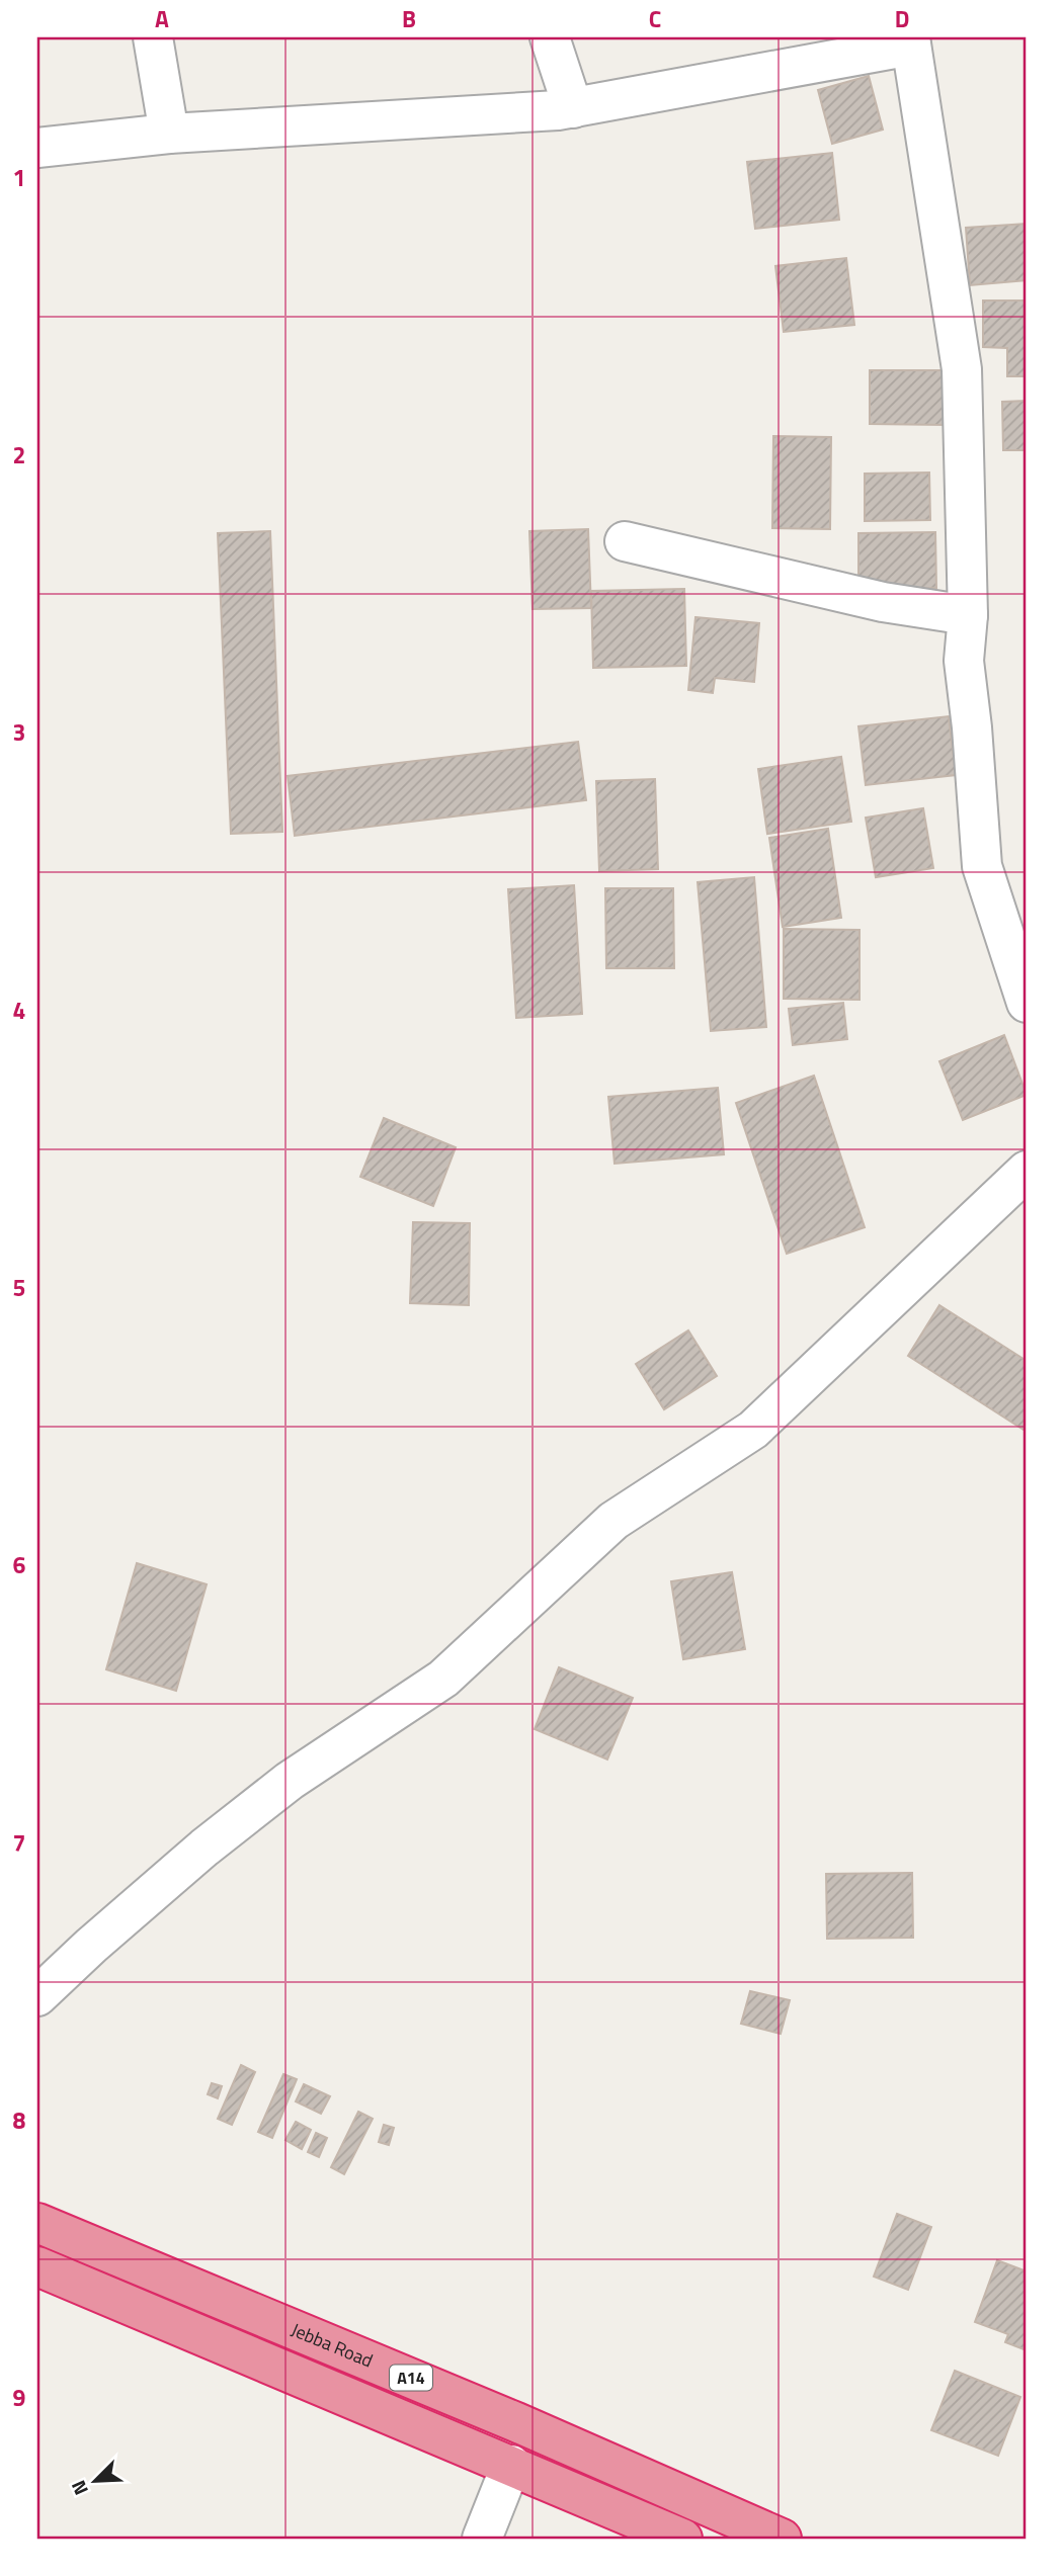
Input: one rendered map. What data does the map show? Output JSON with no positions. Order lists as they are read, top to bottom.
{
  "streets": {
    "highway": ["Jebba Road", "A14"]
  },
  "north": "bottom left",
  "grid": {
    "columns": [
      "A",
      "B",
      "C",
      "D"
    ],
    "rows": [
      "1",
      "2",
      "3",
      "4",
      "5",
      "6",
      "7",
      "8",
      "9"
    ]
  }
}
